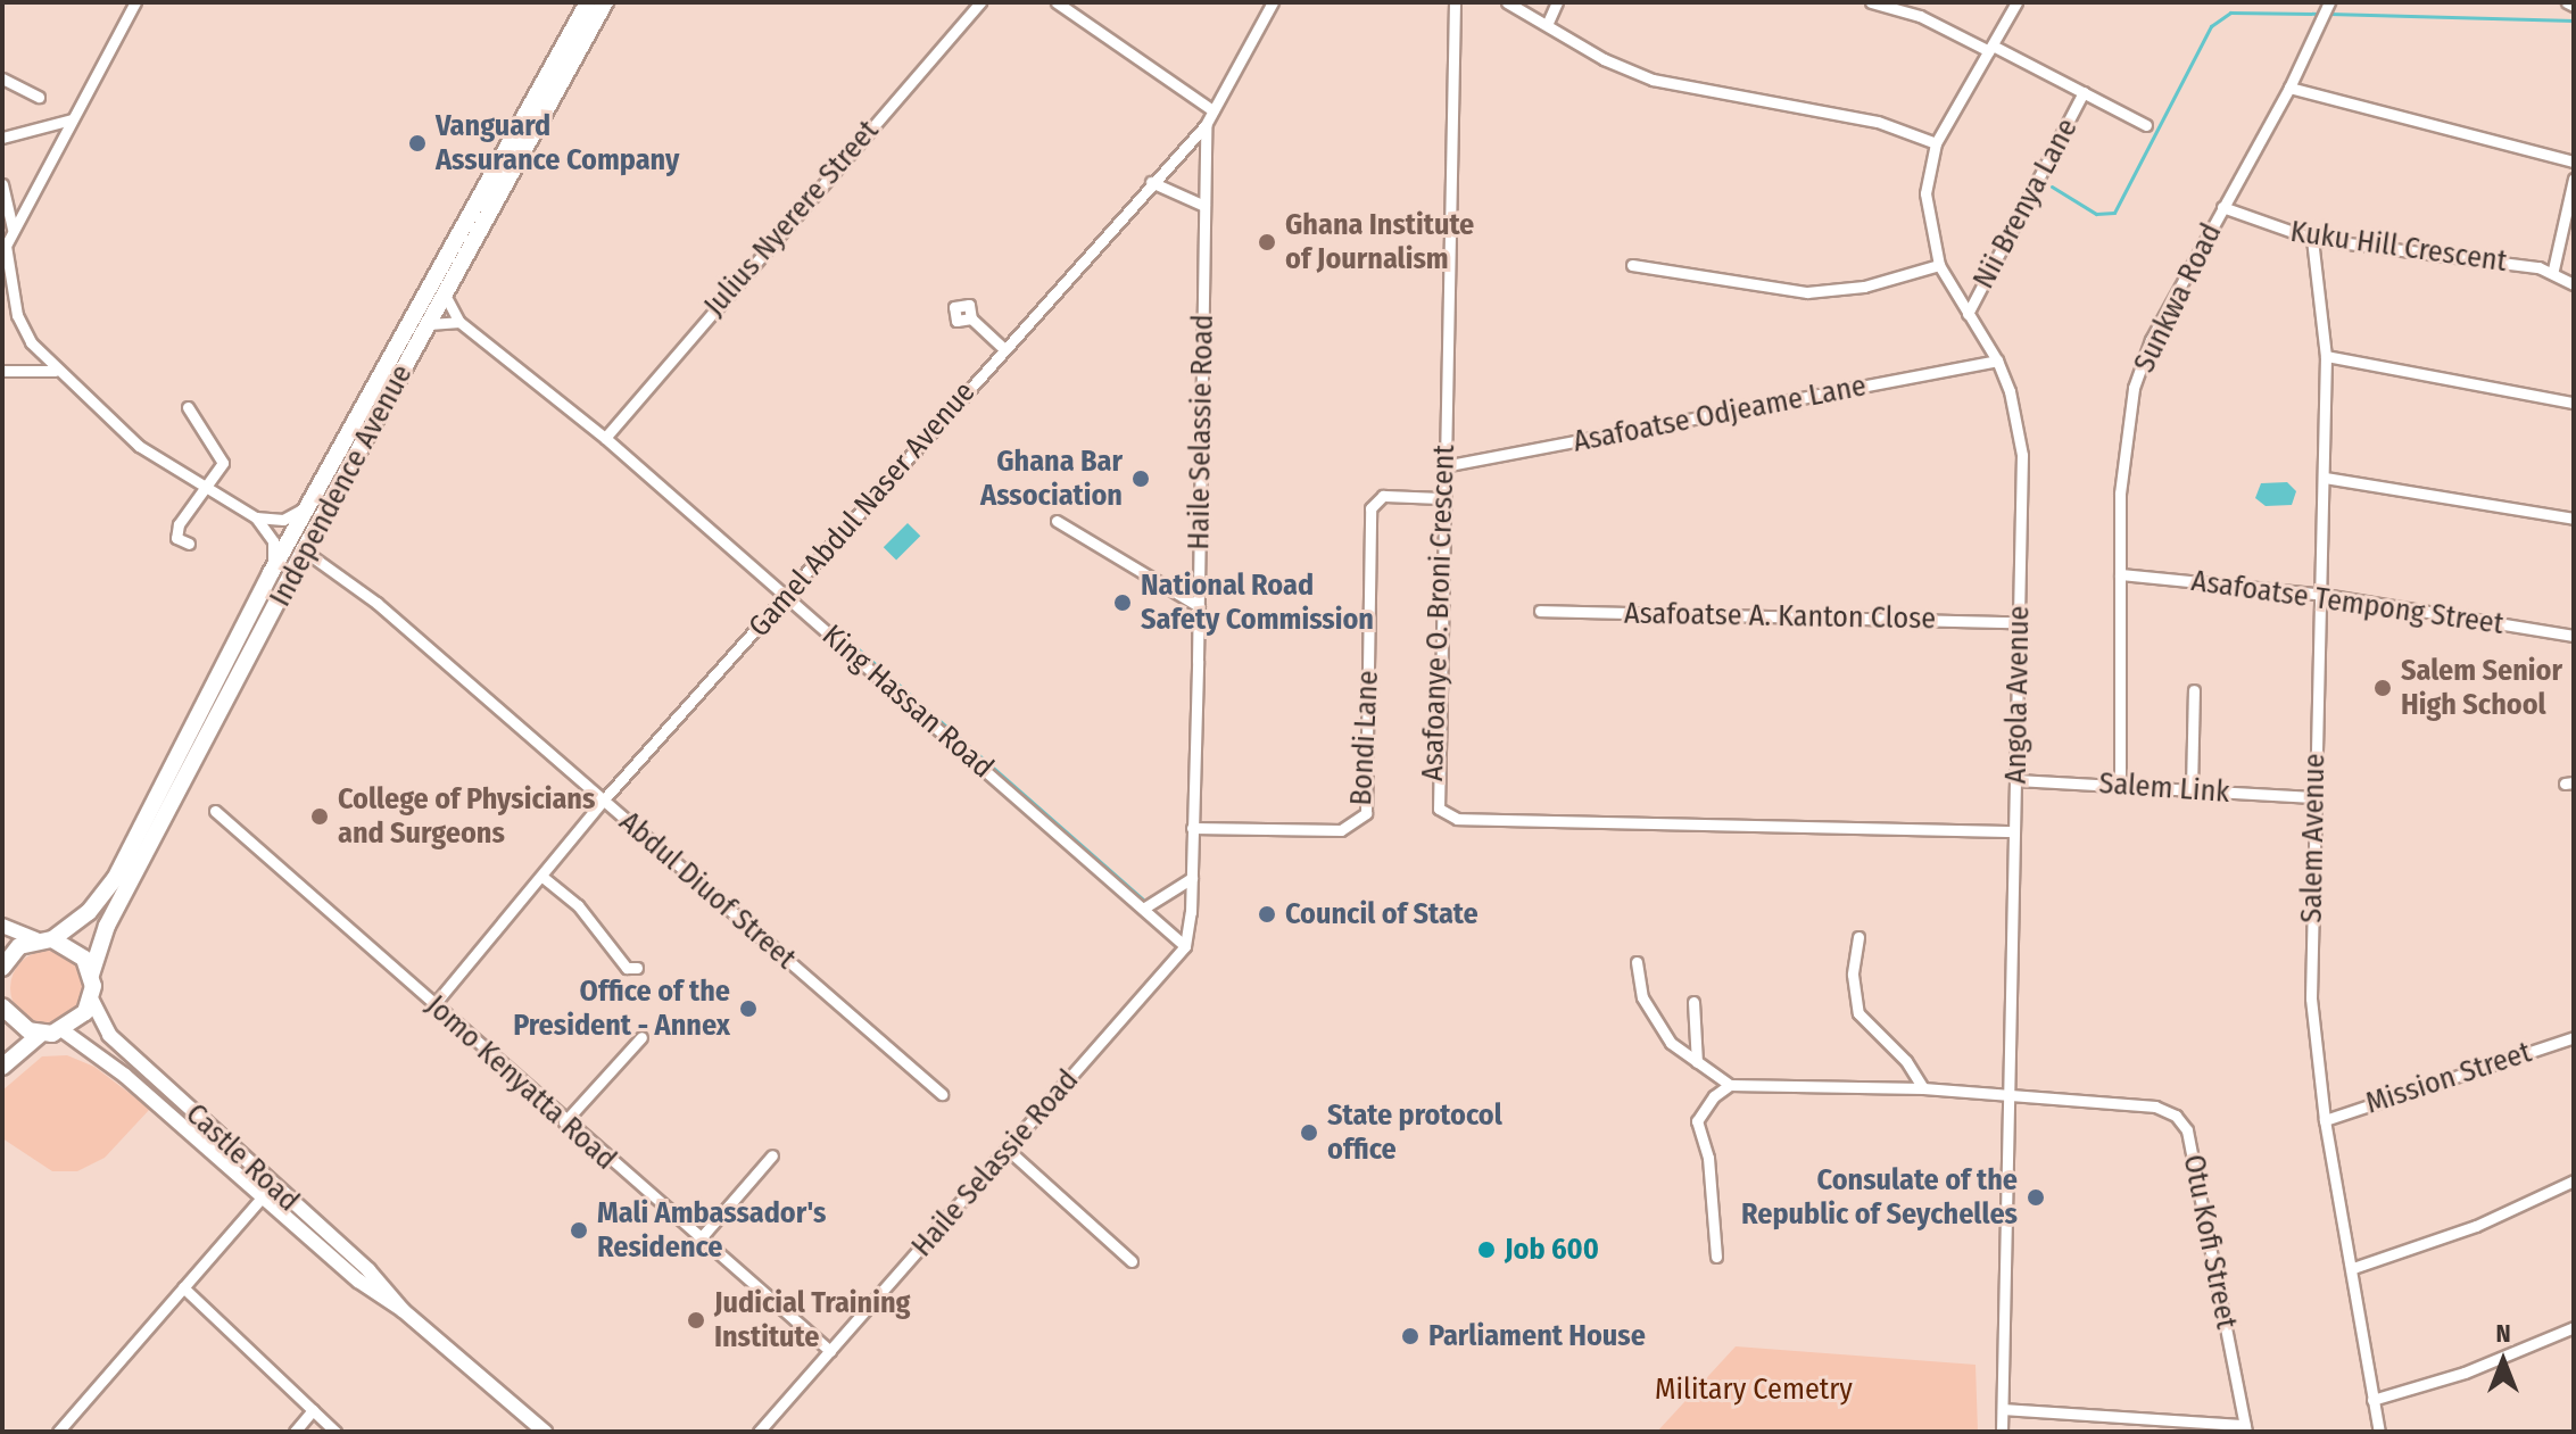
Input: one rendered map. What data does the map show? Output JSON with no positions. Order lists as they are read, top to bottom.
{
  "streets": {
    "main road": ["Independence Avenue", "Castle Road"],
    "street": [
      "Nii Brenya Lane",
      "Julius Nyerere Street",
      "Kuku Hill Crescent",
      "Sunkwa Road",
      "Asafoatse Odjeame Lane",
      "Haile Selassie Road",
      "Gamel Abdul Naser Avenue",
      "Asafoatse Tempong Street",
      "Asafoanye O. Broni Crescent",
      "Asafoatse A. Kanton Close",
      "Angola Avenue",
      "King Hassan Road",
      "Bondi Lane",
      "Salem Link",
      "Salem Avenue",
      "Abdul Diuof Street",
      "Mission Street",
      "Jomo Kenyatta Road",
      "Otu Kofi Street"
    ]
  },
  "crossings": [
    ["Nii Brenya Lane", "Angola Avenue"],
    ["Julius Nyerere Street", "King Hassan Road"],
    ["Kuku Hill Crescent", "Sunkwa Road"],
    ["Kuku Hill Crescent", "Salem Avenue"],
    ["Sunkwa Road", "Asafoatse Tempong Street"],
    ["Sunkwa Road", "Salem Link"],
    ["Asafoatse Odjeame Lane", "Asafoanye O. Broni Crescent"],
    ["Asafoatse Odjeame Lane", "Angola Avenue"],
    ["Haile Selassie Road", "Gamel Abdul Naser Avenue"],
    ["Haile Selassie Road", "King Hassan Road"],
    ["Haile Selassie Road", "Bondi Lane"],
    ["Haile Selassie Road", "Jomo Kenyatta Road"],
    ["Independence Avenue", "King Hassan Road"],
    ["Independence Avenue", "Abdul Diuof Street"],
    ["Independence Avenue", "Castle Road"],
    ["Gamel Abdul Naser Avenue", "King Hassan Road"],
    ["Gamel Abdul Naser Avenue", "Abdul Diuof Street"],
    ["Gamel Abdul Naser Avenue", "Jomo Kenyatta Road"],
    ["Asafoatse Tempong Street", "Salem Avenue"],
    ["Asafoanye O. Broni Crescent", "Angola Avenue"],
    ["Asafoanye O. Broni Crescent", "Bondi Lane"],
    ["Asafoatse A. Kanton Close", "Angola Avenue"],
    ["Angola Avenue", "Salem Link"],
    ["Angola Avenue", "Otu Kofi Street"],
    ["Salem Link", "Salem Avenue"],
    ["Salem Avenue", "Mission Street"]
  ],
  "parks": ["Military Cemetry"],
  "places": [
    "Vanguard Assurance Company",
    "Ghana Institute of Journalism",
    "Ghana Bar Association",
    "National Road Safety Commission",
    "Salem Senior High School",
    "College of Physicians and Surgeons",
    "Council of State",
    "Office of the President - Annex",
    "State protocol office",
    "Consulate of the Republic of Seychelles",
    "Mali Ambassador's Residence",
    "Job 600",
    "Judicial Training Institute",
    "Parliament House"
  ],
  "north": "top"
}
